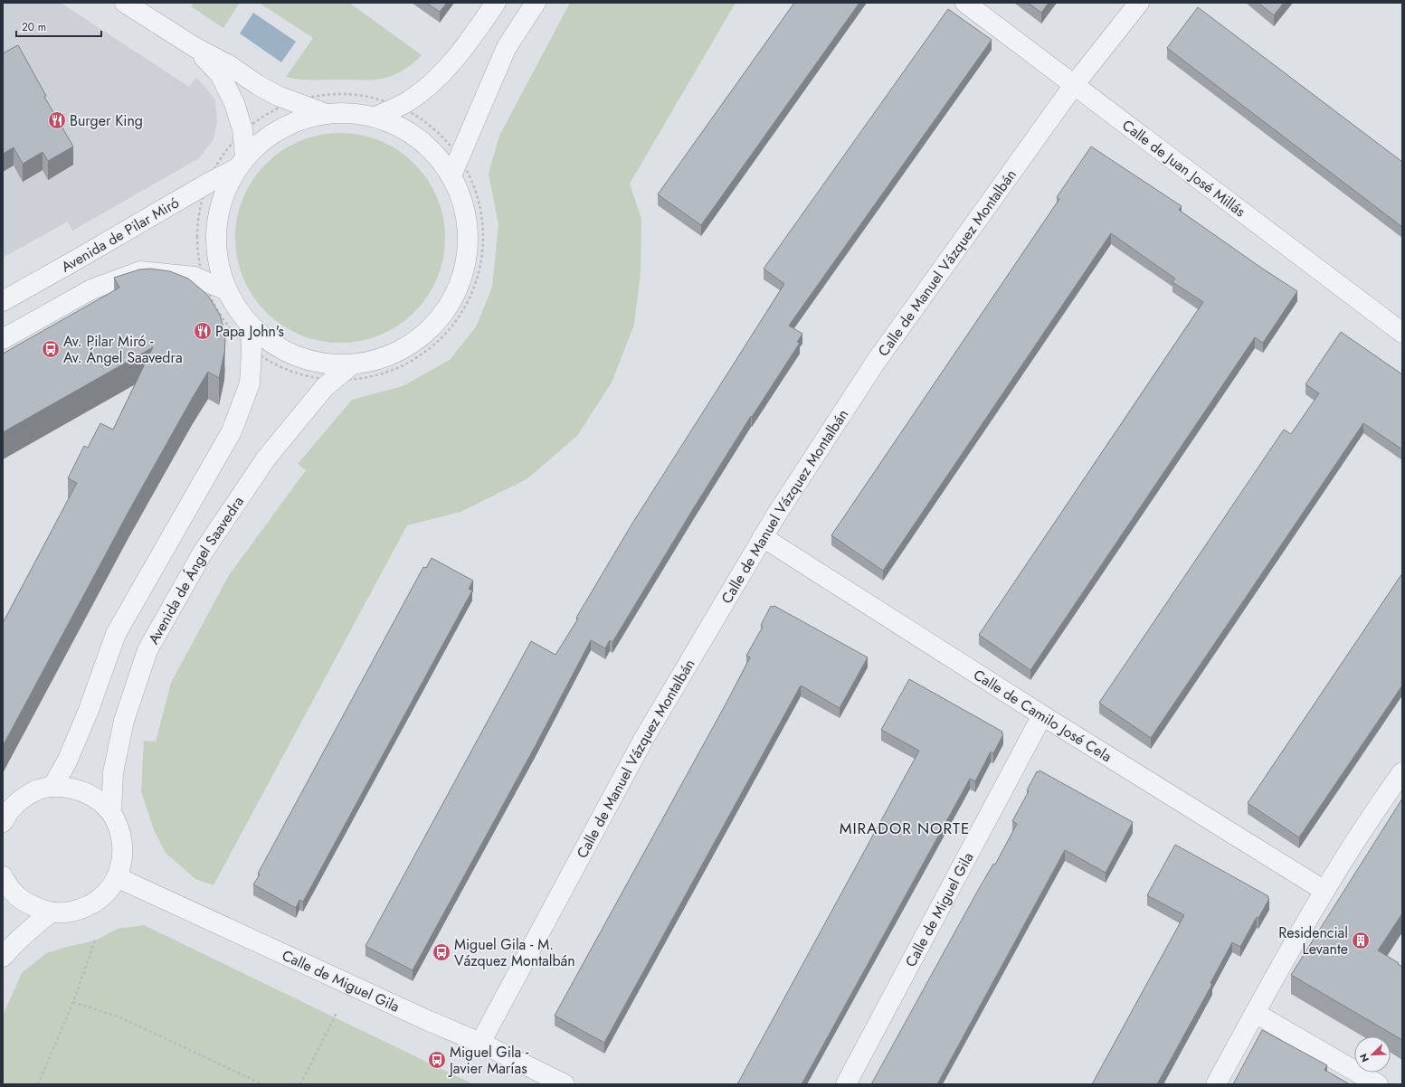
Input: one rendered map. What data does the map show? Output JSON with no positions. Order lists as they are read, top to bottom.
{
  "streets": {
    "street": [
      "Calle de Juan José Millás",
      "Avenida de Pilar Miró",
      "Calle de Manuel Vázquez Montalbán",
      "Avenida de Ángel Saavedra",
      "Calle de Camilo José Cela",
      "Calle de Miguel Gila"
    ]
  },
  "crossings": [
    ["Calle de Juan José Millás", "Calle de Manuel Vázquez Montalbán"],
    ["Calle de Manuel Vázquez Montalbán", "Calle de Camilo José Cela"],
    ["Calle de Manuel Vázquez Montalbán", "Calle de Miguel Gila"],
    ["Calle de Camilo José Cela", "Calle de Miguel Gila"]
  ],
  "districts": ["MIRADOR NORTE"],
  "places": {
    "restaurant": ["Burger King", "Papa John's"],
    "bus stop": ["Av. Pilar Miró - Av. Ángel Saavedra", "Miguel Gila - M. Vázquez Montalbán", "Miguel Gila - Javier Marías"],
    "building": ["Residencial Levante"]
  },
  "scale_bar": "20 m",
  "north": "bottom left"
}
